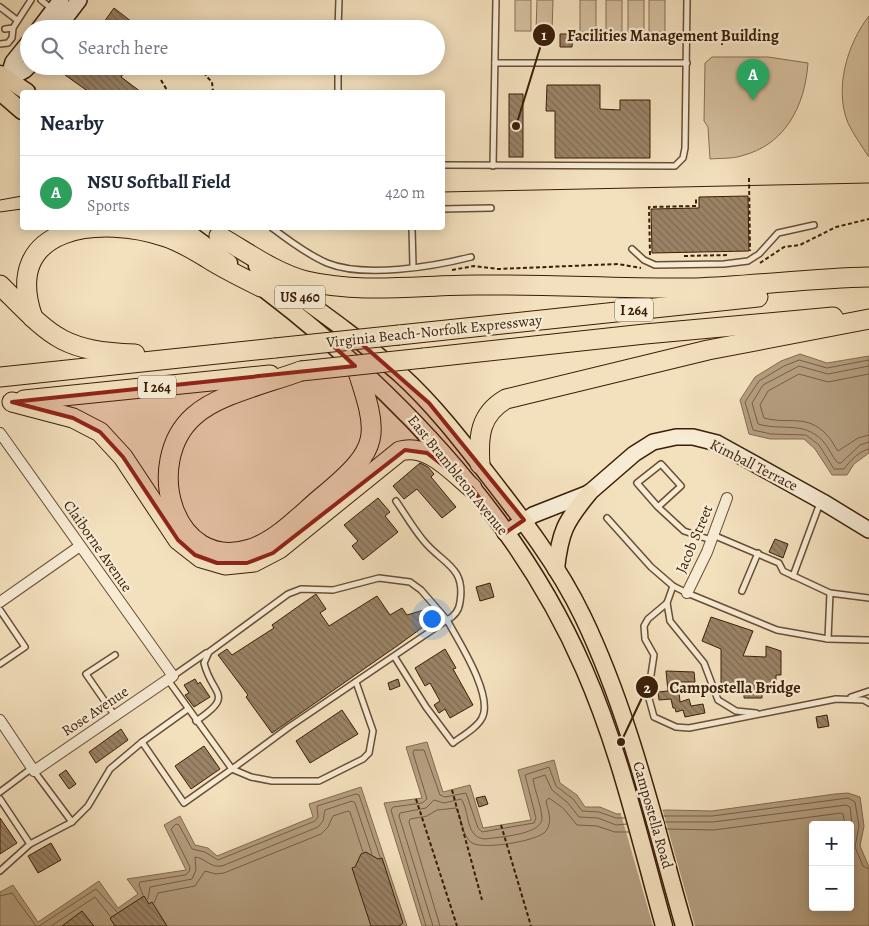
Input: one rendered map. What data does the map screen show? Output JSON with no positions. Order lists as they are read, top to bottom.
{
  "streets": {
    "highway": ["I 264", "Virginia Beach-Norfolk Expressway"],
    "main road": ["US 460", "East Brambleton Avenue", "Campostella Road"],
    "street": [
      "Kimball Terrace",
      "Jacob Street",
      "Claiborne Avenue",
      "Rose Avenue"
    ]
  },
  "crossings": [
    ["Kimball Terrace", "East Brambleton Avenue"],
    ["East Brambleton Avenue", "Campostella Road"],
    ["Claiborne Avenue", "Rose Avenue"]
  ],
  "places": ["Facilities Management Building", "Campostella Bridge"],
  "page": {
    "search": "Search here",
    "pins": "A",
    "heading": "Nearby",
    "list": [
      {
        "mark": "A",
        "name": "NSU Softball Field",
        "note": "Sports",
        "value": "420 m"
      }
    ],
    "map_buttons": ["+", "−"]
  }
}
